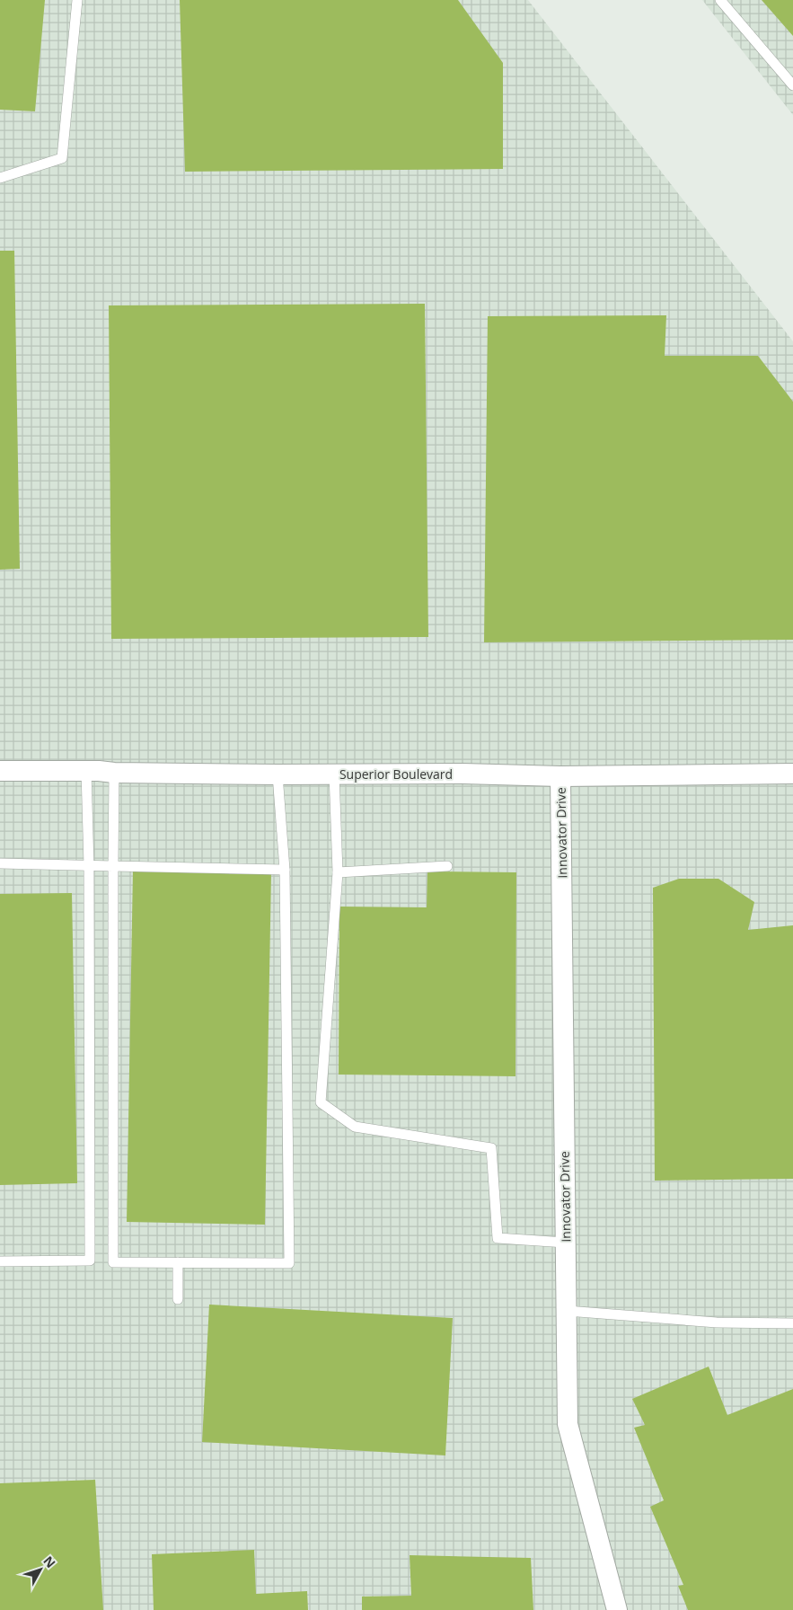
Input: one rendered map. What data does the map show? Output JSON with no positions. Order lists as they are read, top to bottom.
{
  "streets": {
    "street": ["Superior Boulevard", "Innovator Drive"]
  },
  "crossings": [
    ["Superior Boulevard", "Innovator Drive"]
  ],
  "north": "top right"
}
